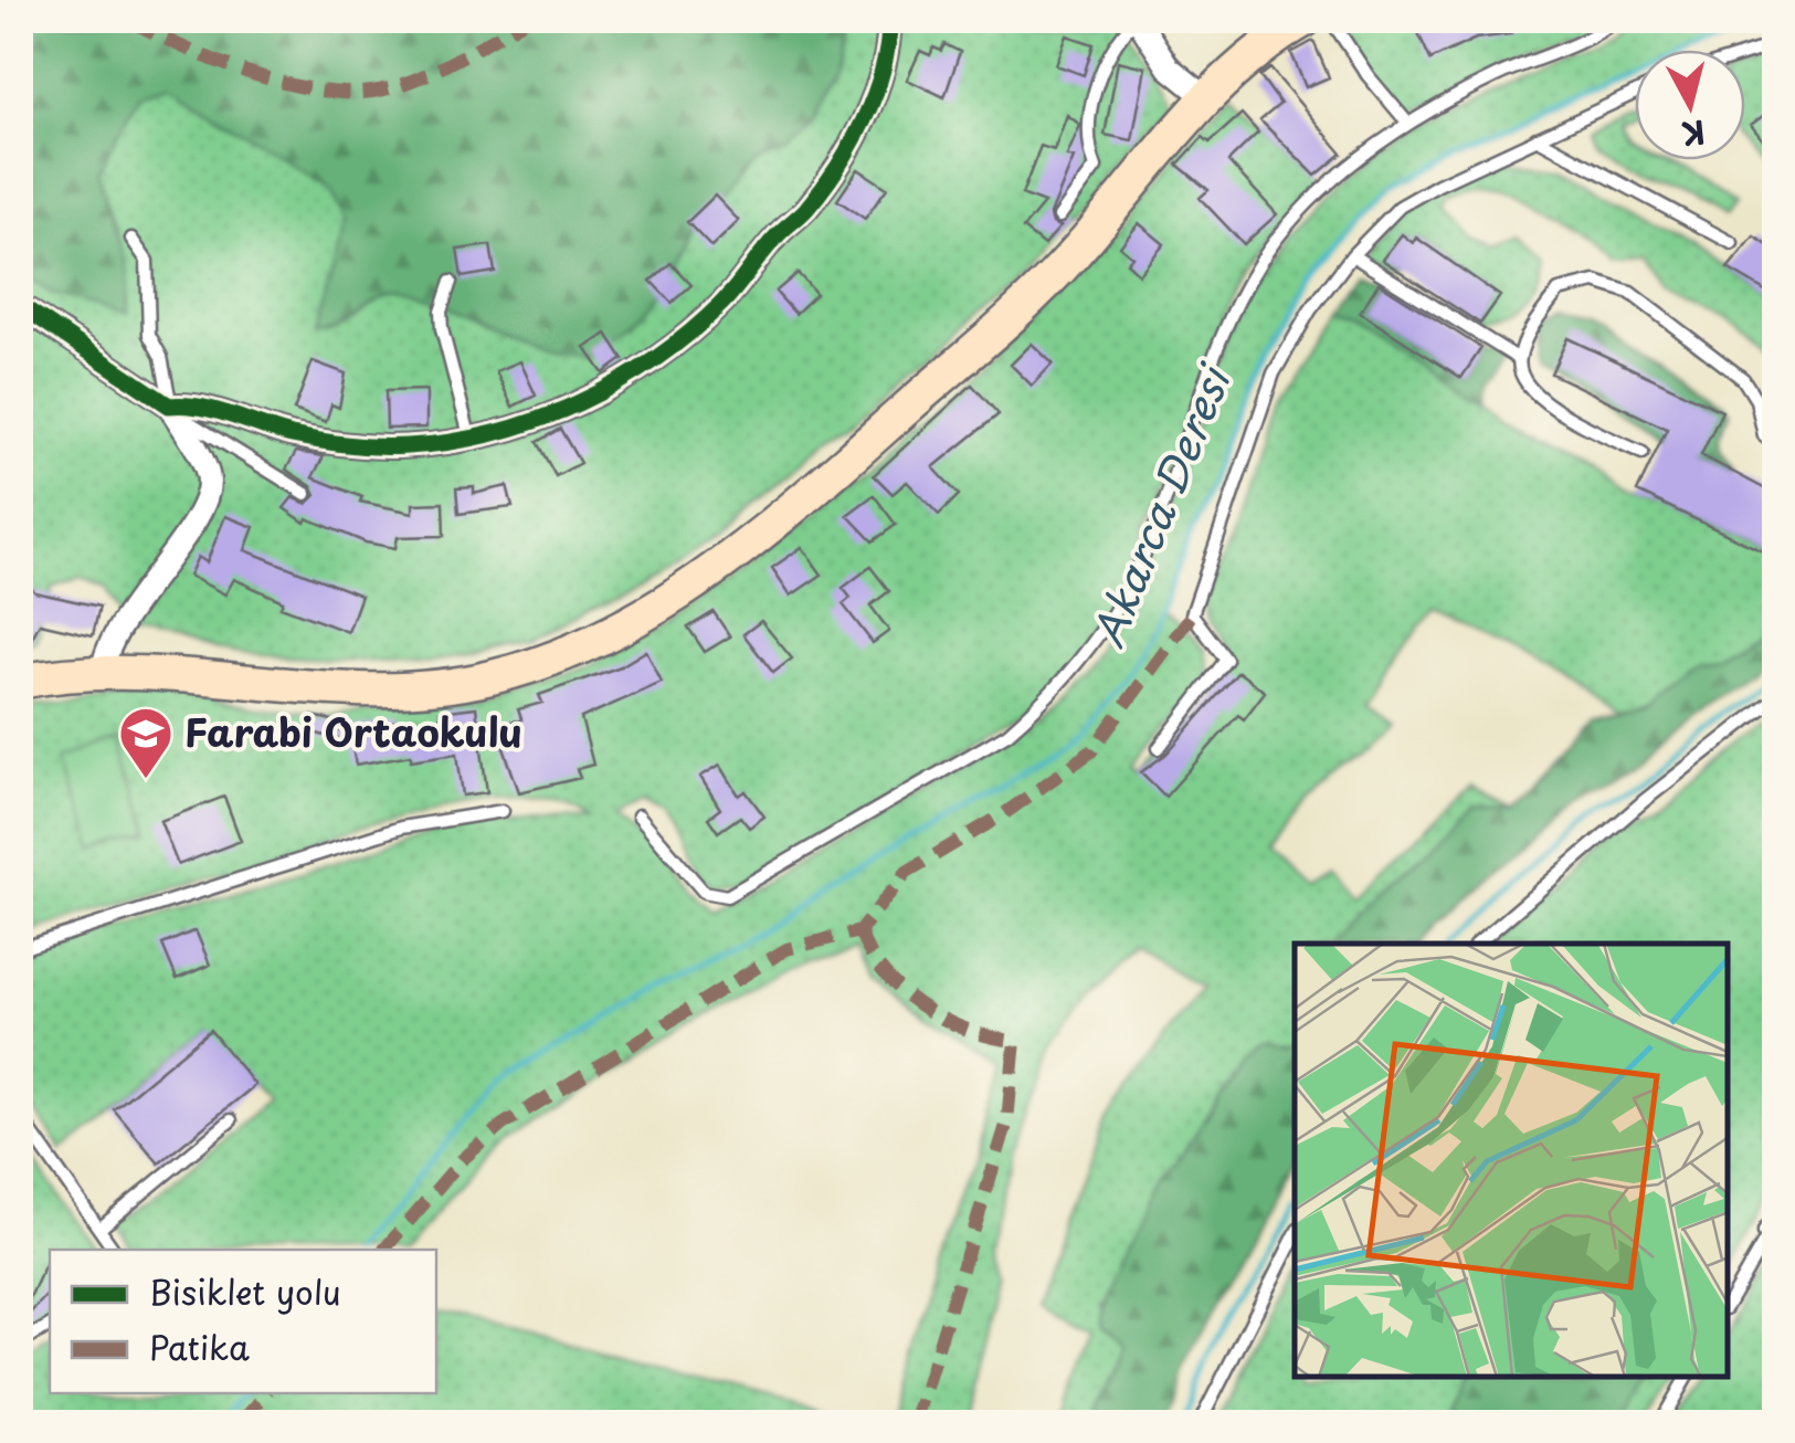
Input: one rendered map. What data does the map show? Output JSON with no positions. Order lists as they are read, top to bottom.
{
  "water": ["Akarca Deresi"],
  "places": {
    "school or university": ["Farabi Ortaokulu"]
  },
  "legend": ["Bisiklet yolu", "Patika"],
  "north": "bottom"
}
